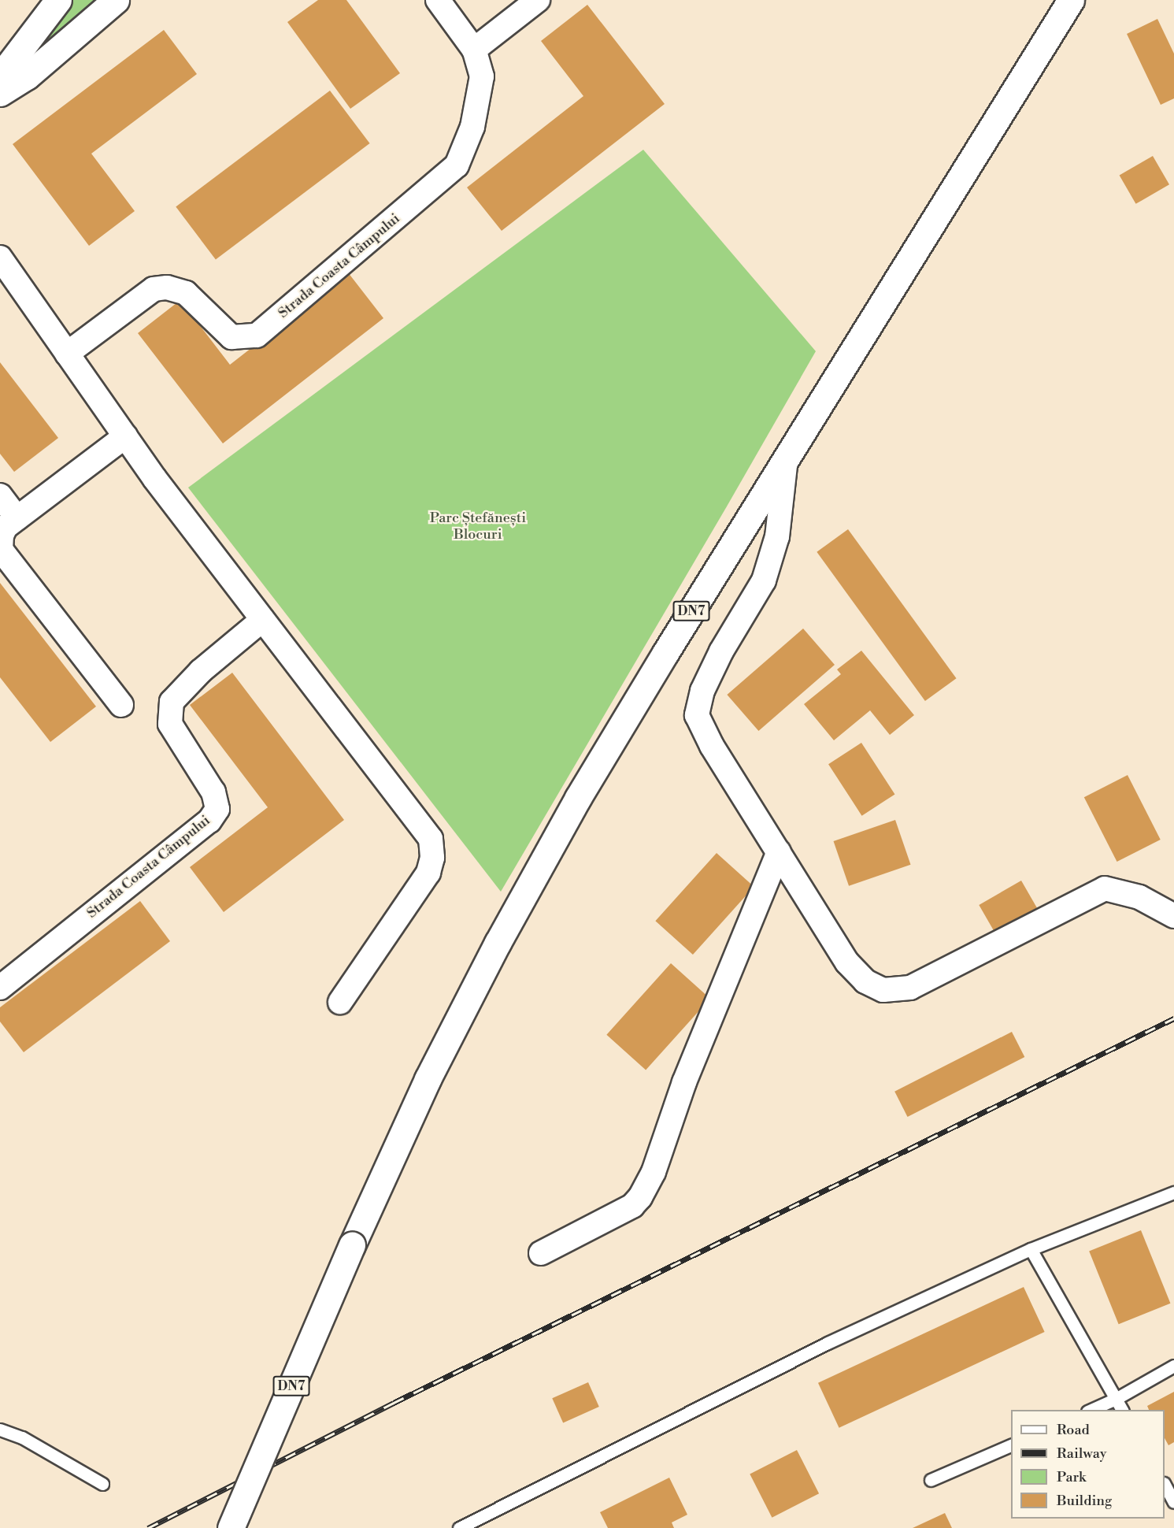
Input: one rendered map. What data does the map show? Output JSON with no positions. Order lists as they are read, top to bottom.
{
  "streets": {
    "main road": ["DN7"],
    "street": ["Strada Coasta Câmpului"]
  },
  "parks": ["Parc Ștefănești Blocuri"],
  "legend": [
    "Road",
    "Railway",
    "Park",
    "Building"
  ]
}
